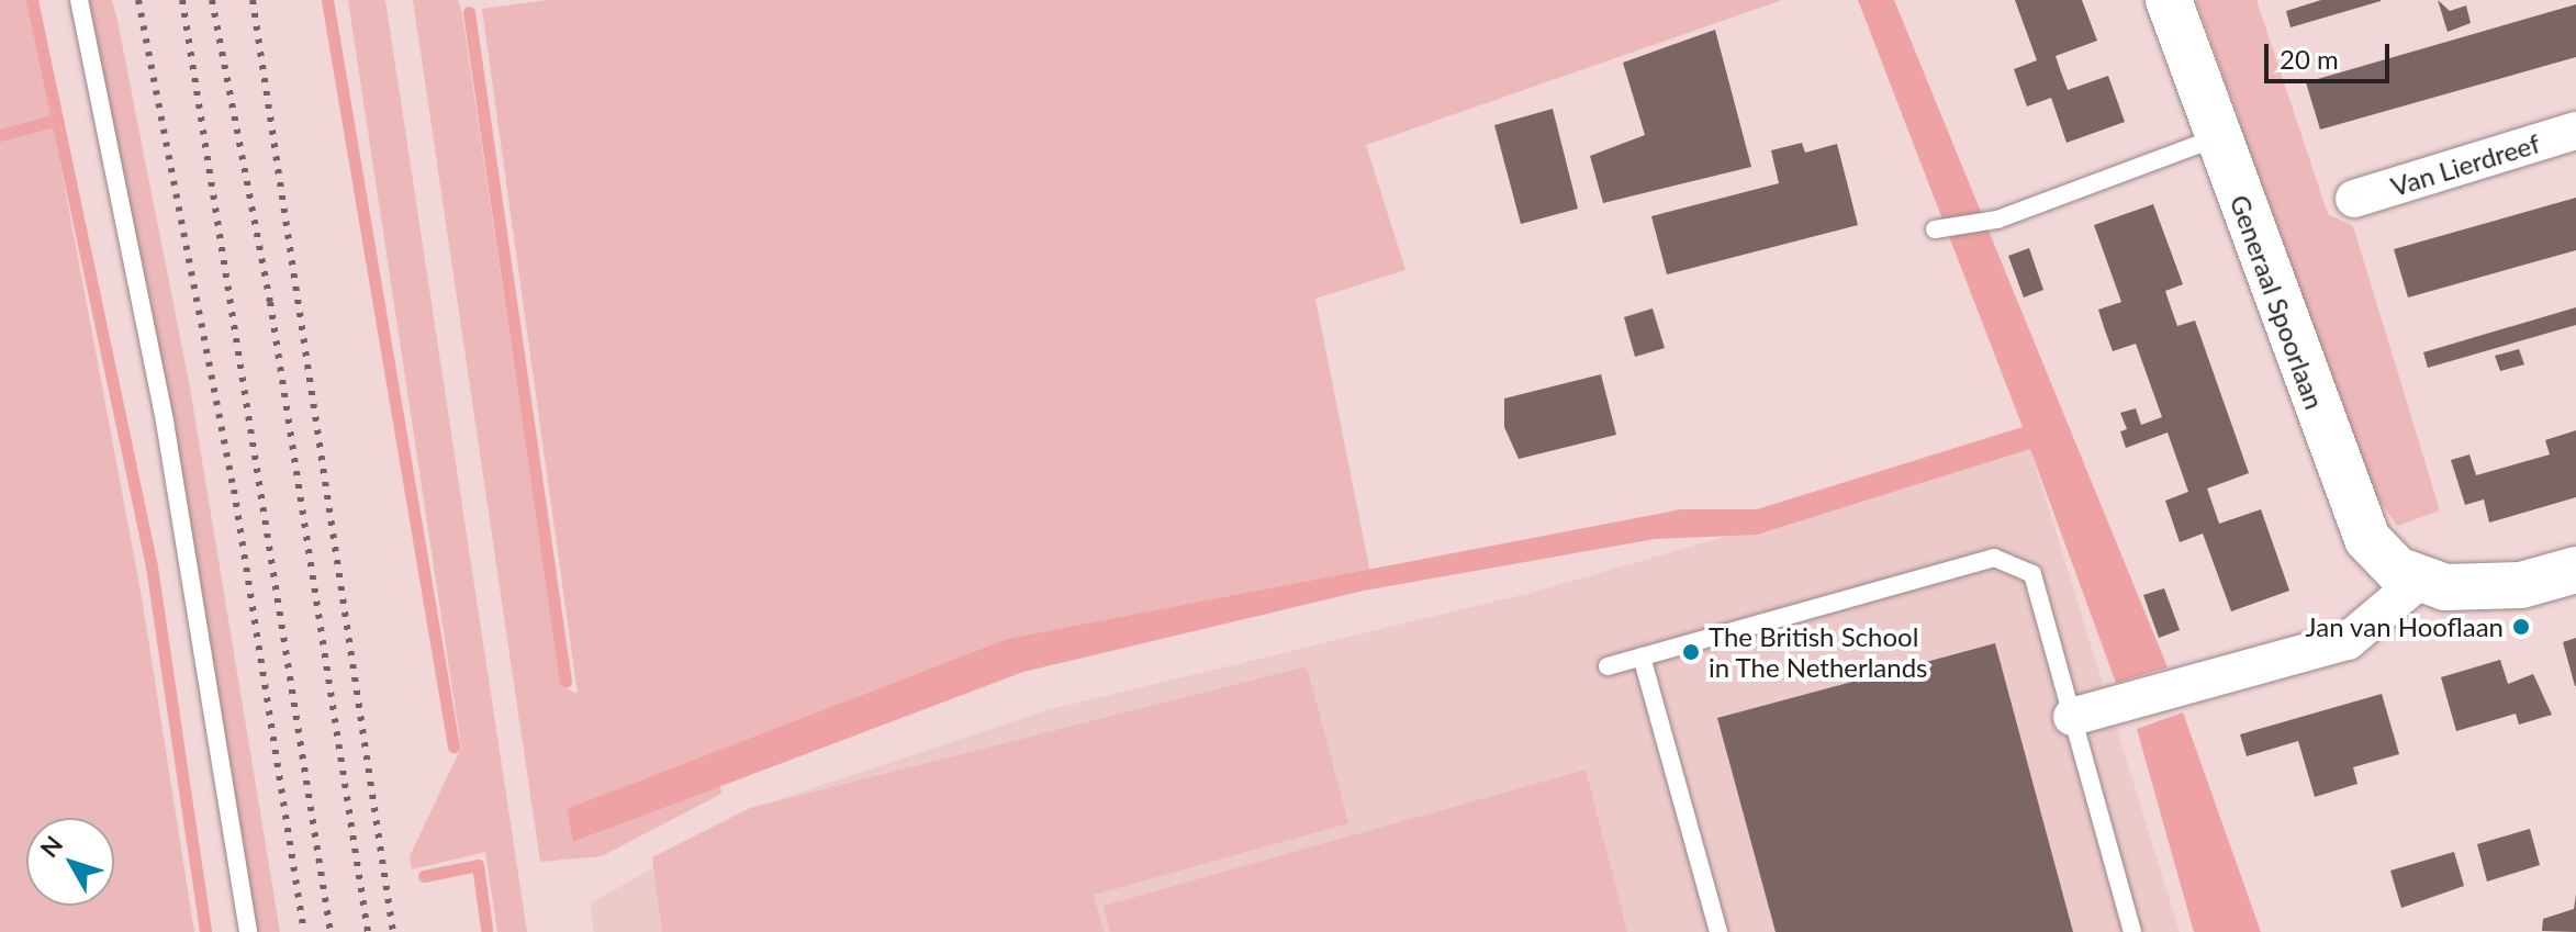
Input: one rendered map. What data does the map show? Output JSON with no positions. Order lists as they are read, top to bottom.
{
  "streets": {
    "street": ["Van Lierdreef", "Generaal Spoorlaan"]
  },
  "places": ["Jan van Hooflaan", "The British School in The Netherlands"],
  "scale_bar": "20 m",
  "north": "top left"
}
